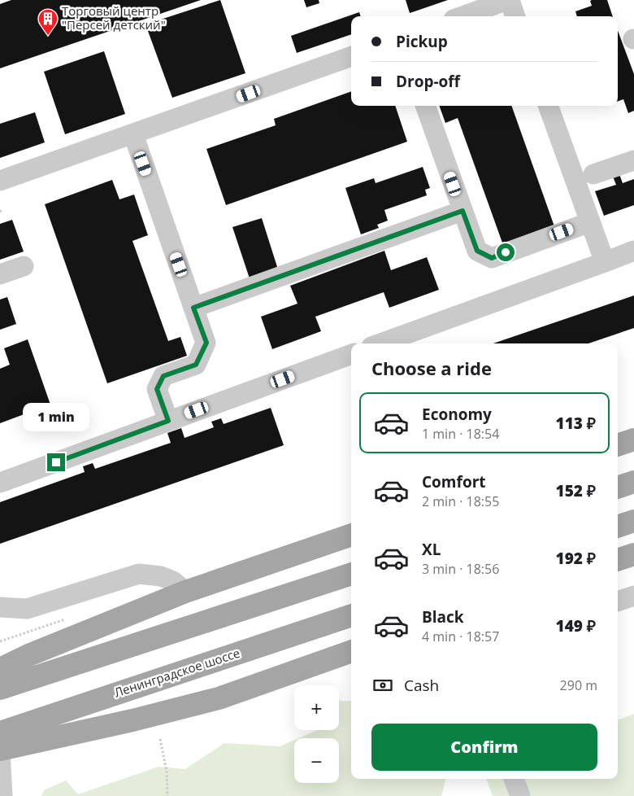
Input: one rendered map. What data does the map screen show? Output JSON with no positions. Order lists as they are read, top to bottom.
{
  "streets": {
    "main road": ["Ленинградское шоссе"]
  },
  "places": {
    "building": ["Торговый центр \"Персей детский\""]
  },
  "page": {
    "banner": ["Pickup", "Drop-off"],
    "heading": "Choose a ride",
    "list": [
      {
        "name": "Economy",
        "note": "1 min · 18:54",
        "value": "113 ₽"
      },
      {
        "name": "Comfort",
        "note": "2 min · 18:55",
        "value": "152 ₽"
      },
      {
        "name": "XL",
        "note": "3 min · 18:56",
        "value": "192 ₽"
      },
      {
        "name": "Black",
        "note": "4 min · 18:57",
        "value": "149 ₽"
      }
    ],
    "bubble": "1 min",
    "pay": ["Cash", "290 m"],
    "map_buttons": ["+", "−"],
    "buttons": "Confirm"
  }
}
